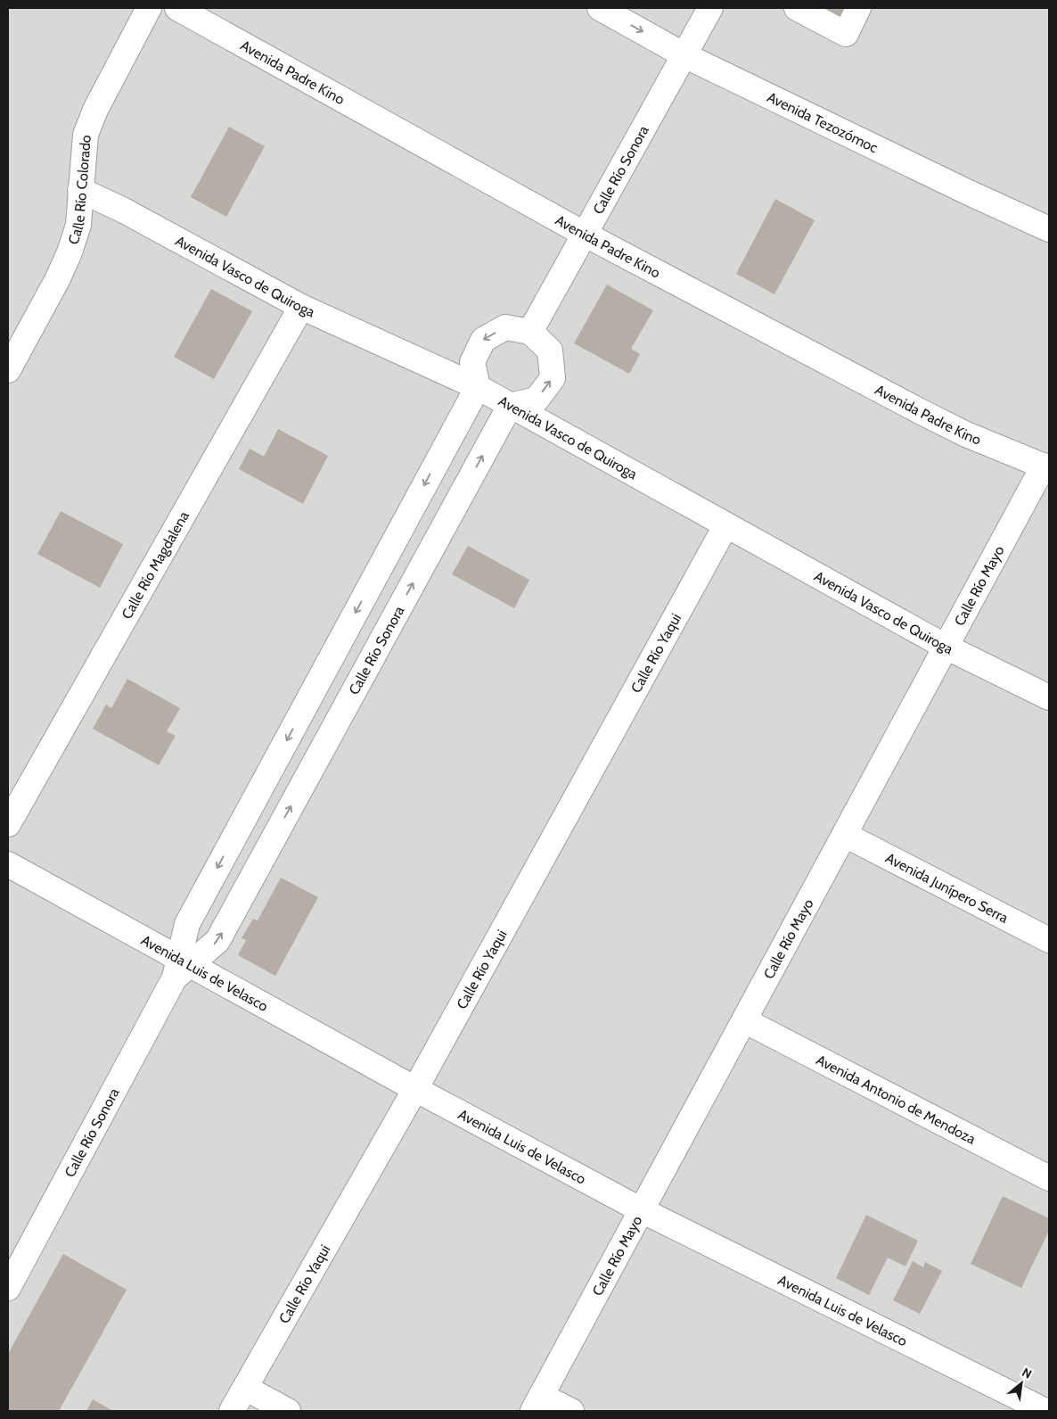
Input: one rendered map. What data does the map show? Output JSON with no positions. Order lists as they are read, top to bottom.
{
  "streets": {
    "street": [
      "Avenida Padre Kino",
      "Avenida Tezozómoc",
      "Calle Río Sonora",
      "Calle Río Colorado",
      "Avenida Vasco de Quiroga",
      "Calle Río Magdalena",
      "Calle Río Mayo",
      "Calle Río Yaqui",
      "Avenida Junípero Serra",
      "Avenida Luis de Velasco",
      "Avenida Antonio de Mendoza"
    ]
  },
  "crossings": [
    ["Avenida Padre Kino", "Calle Río Sonora"],
    ["Avenida Padre Kino", "Calle Río Mayo"],
    ["Avenida Tezozómoc", "Calle Río Sonora"],
    ["Calle Río Sonora", "Avenida Vasco de Quiroga"],
    ["Calle Río Sonora", "Avenida Luis de Velasco"],
    ["Calle Río Colorado", "Avenida Vasco de Quiroga"],
    ["Avenida Vasco de Quiroga", "Calle Río Magdalena"],
    ["Avenida Vasco de Quiroga", "Calle Río Mayo"],
    ["Avenida Vasco de Quiroga", "Calle Río Yaqui"],
    ["Calle Río Mayo", "Avenida Junípero Serra"],
    ["Calle Río Mayo", "Avenida Luis de Velasco"],
    ["Calle Río Mayo", "Avenida Antonio de Mendoza"],
    ["Calle Río Yaqui", "Avenida Luis de Velasco"]
  ],
  "north": "top right"
}
